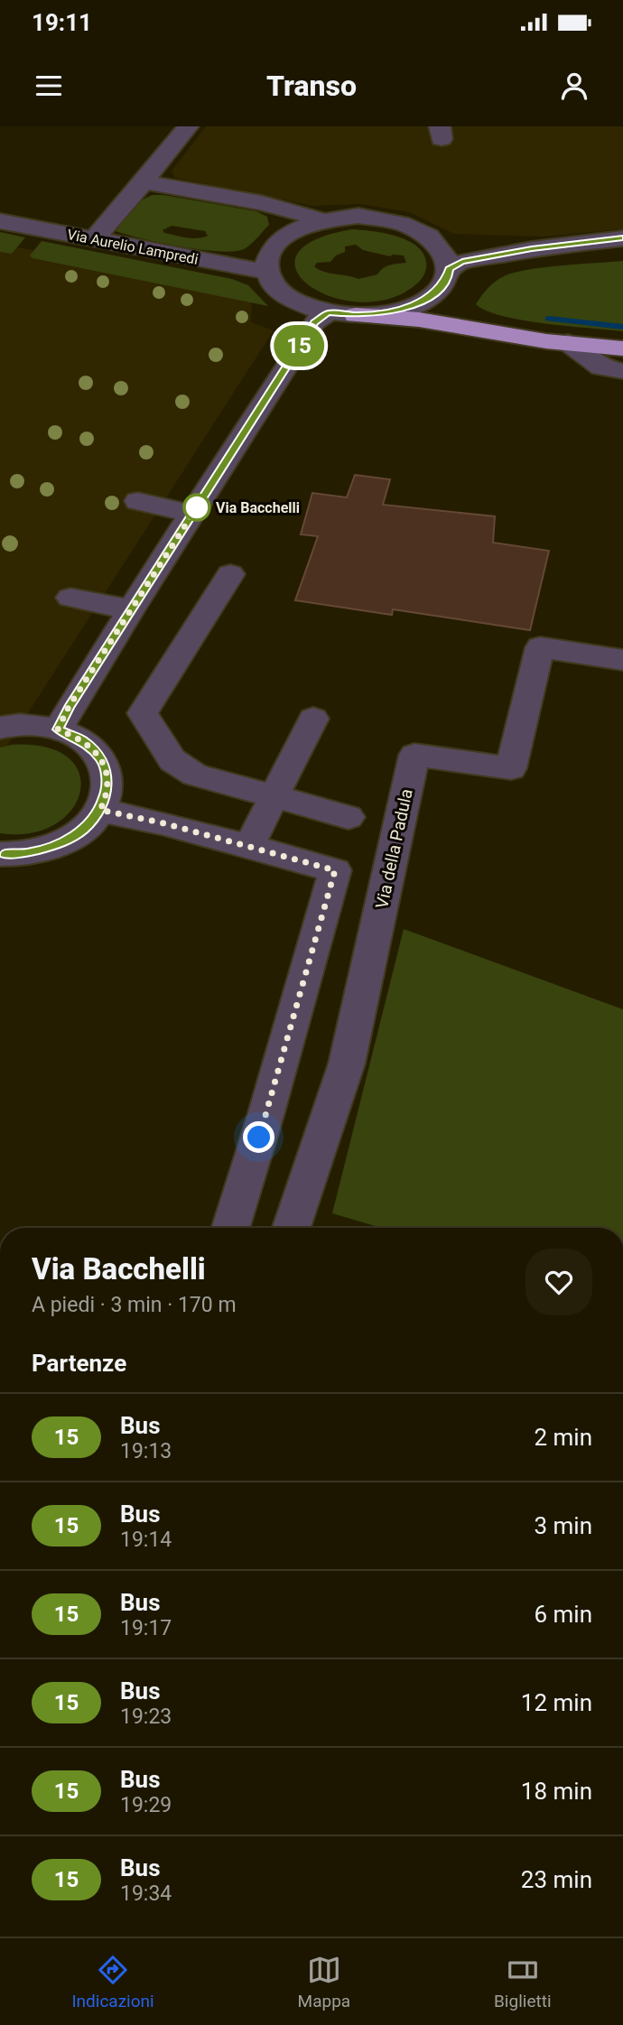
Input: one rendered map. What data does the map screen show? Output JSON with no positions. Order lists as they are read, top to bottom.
{
  "streets": {
    "street": ["Via Aurelio Lampredi", "Via della Padula"]
  },
  "places": ["Via Bacchelli"],
  "lines": ["bus line 15"],
  "page": {
    "status": "19:11",
    "header": "Transo",
    "on_map": "15",
    "heading": [
      ["Via Bacchelli", "A piedi · 3 min · 170 m"],
      "Partenze"
    ],
    "list": [
      {
        "mark": "15",
        "name": "Bus",
        "note": "19:13",
        "value": "2 min"
      },
      {
        "mark": "15",
        "name": "Bus",
        "note": "19:14",
        "value": "3 min"
      },
      {
        "mark": "15",
        "name": "Bus",
        "note": "19:17",
        "value": "6 min"
      },
      {
        "mark": "15",
        "name": "Bus",
        "note": "19:23",
        "value": "12 min"
      },
      {
        "mark": "15",
        "name": "Bus",
        "note": "19:29",
        "value": "18 min"
      },
      {
        "mark": "15",
        "name": "Bus",
        "note": "19:34",
        "value": "23 min"
      }
    ],
    "tabs": ["Indicazioni", "Mappa", "Biglietti"]
  }
}
